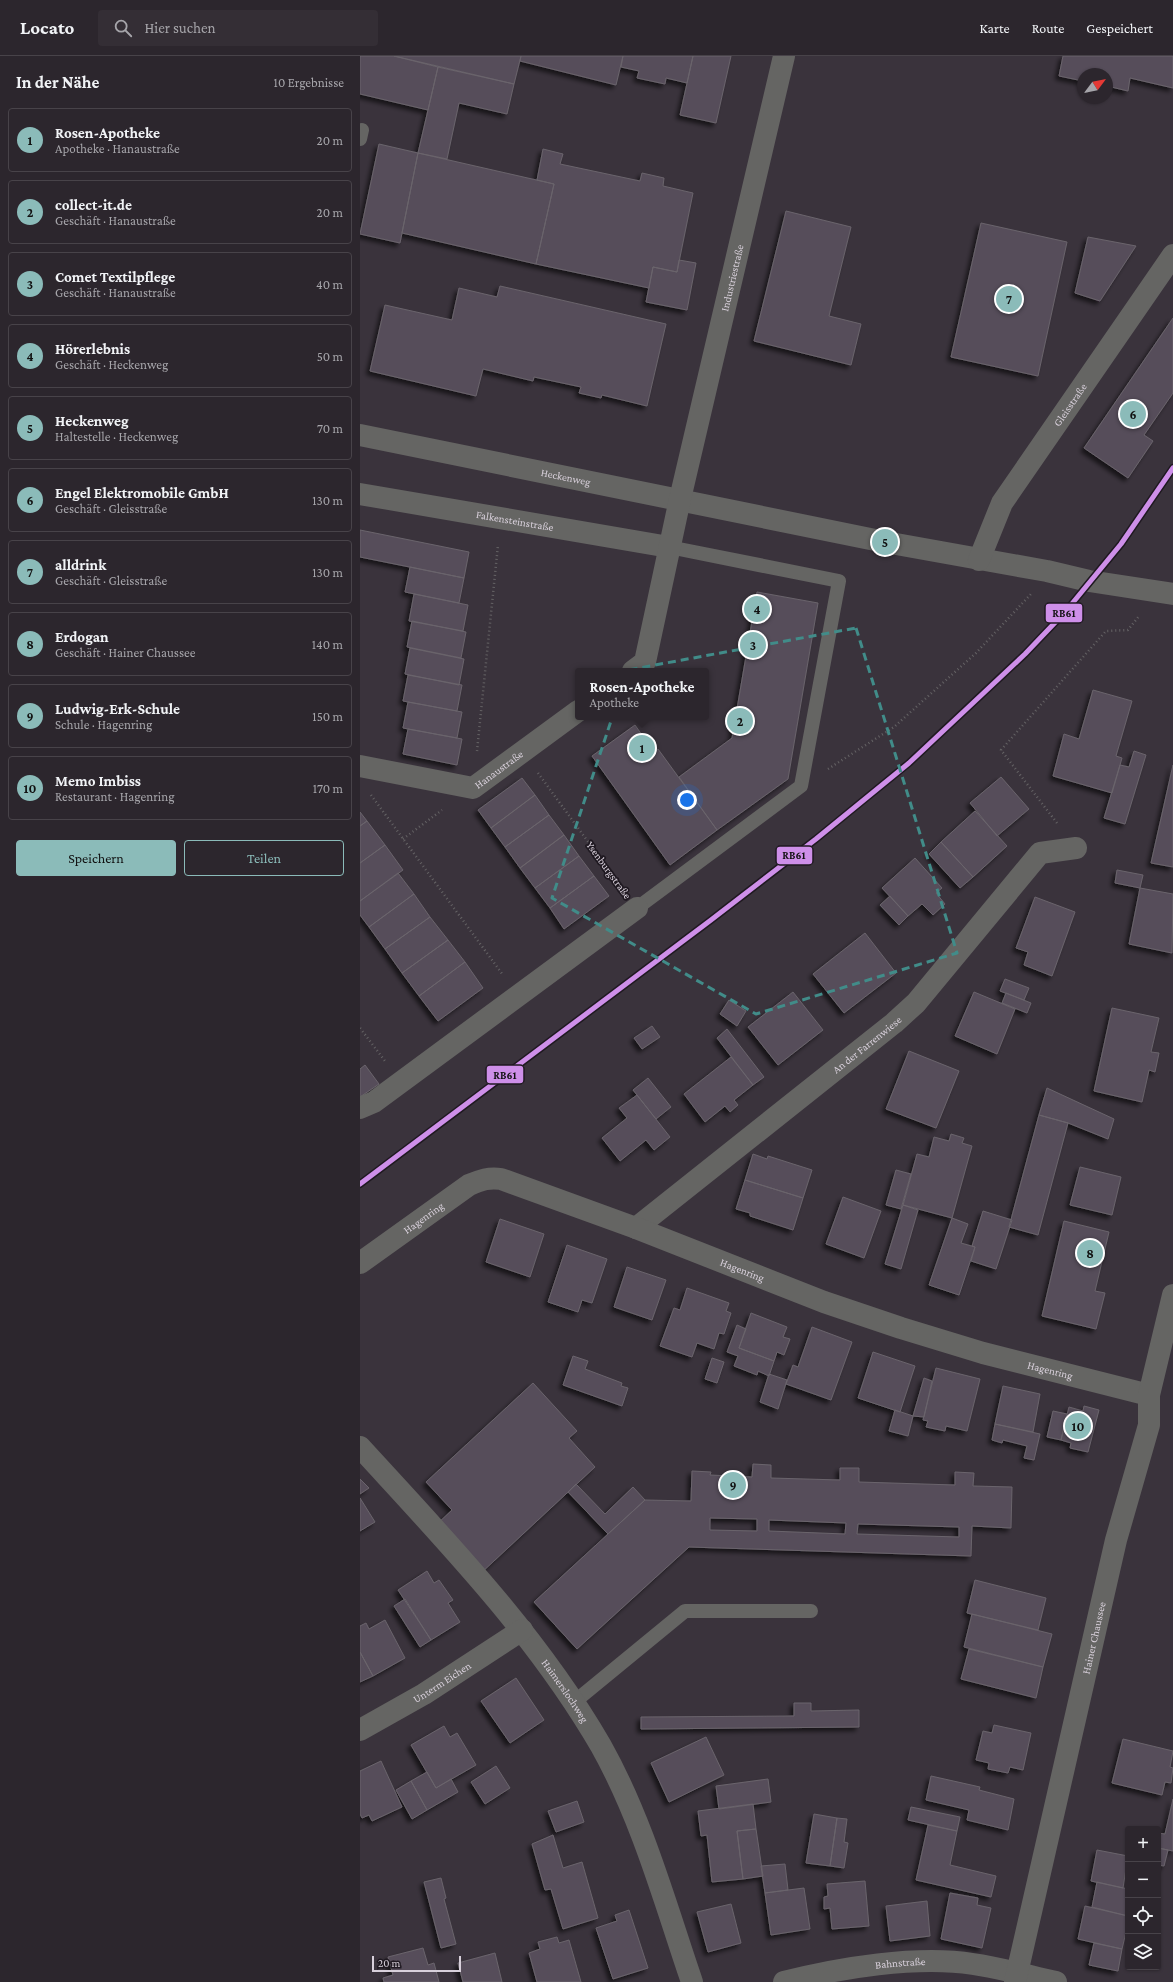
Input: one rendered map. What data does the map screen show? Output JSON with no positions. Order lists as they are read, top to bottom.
{
  "streets": {
    "street": [
      "Industriestraße",
      "Gleisstraße",
      "Heckenweg",
      "Falkensteinstraße",
      "Hanaustraße",
      "Ysenburgstraße",
      "An der Farrenwiese",
      "Hagenring",
      "Hainer Chaussee",
      "Unterm Eichen",
      "Haimerslochweg",
      "Bahnstraße"
    ]
  },
  "crossings": [
    ["Industriestraße", "Heckenweg"],
    ["Gleisstraße", "Heckenweg"],
    ["Hanaustraße", "Ysenburgstraße"],
    ["An der Farrenwiese", "Hagenring"],
    ["Hagenring", "Hainer Chaussee"],
    ["Hainer Chaussee", "Bahnstraße"],
    ["Unterm Eichen", "Haimerslochweg"]
  ],
  "lines": ["transit line RB61"],
  "scale_bar": "20 m",
  "north": "top right",
  "page": {
    "header": "Locato",
    "search": "Hier suchen",
    "nav": ["Karte", "Route", "Gespeichert"],
    "heading": ["In der Nähe", "10 Ergebnisse"],
    "list": [
      {
        "mark": "1",
        "name": "Rosen-Apotheke",
        "note": "Apotheke · Hanaustraße",
        "value": "20 m"
      },
      {
        "mark": "2",
        "name": "collect-it.de",
        "note": "Geschäft · Hanaustraße",
        "value": "20 m"
      },
      {
        "mark": "3",
        "name": "Comet Textilpflege",
        "note": "Geschäft · Hanaustraße",
        "value": "40 m"
      },
      {
        "mark": "4",
        "name": "Hörerlebnis",
        "note": "Geschäft · Heckenweg",
        "value": "50 m"
      },
      {
        "mark": "5",
        "name": "Heckenweg",
        "note": "Haltestelle · Heckenweg",
        "value": "70 m"
      },
      {
        "mark": "6",
        "name": "Engel Elektromobile GmbH",
        "note": "Geschäft · Gleisstraße",
        "value": "130 m"
      },
      {
        "mark": "7",
        "name": "alldrink",
        "note": "Geschäft · Gleisstraße",
        "value": "130 m"
      },
      {
        "mark": "8",
        "name": "Erdogan",
        "note": "Geschäft · Hainer Chaussee",
        "value": "140 m"
      },
      {
        "mark": "9",
        "name": "Ludwig-Erk-Schule",
        "note": "Schule · Hagenring",
        "value": "150 m"
      },
      {
        "mark": "10",
        "name": "Memo Imbiss",
        "note": "Restaurant · Hagenring",
        "value": "170 m"
      }
    ],
    "pins": [
      "7",
      "6",
      "5",
      "4",
      "3",
      "2",
      "1",
      "8",
      "10",
      "9"
    ],
    "popup": ["Rosen-Apotheke", "Apotheke"],
    "buttons": ["Speichern", "Teilen"],
    "map_buttons": ["+", "−"],
    "scale": "20 m"
  }
}
